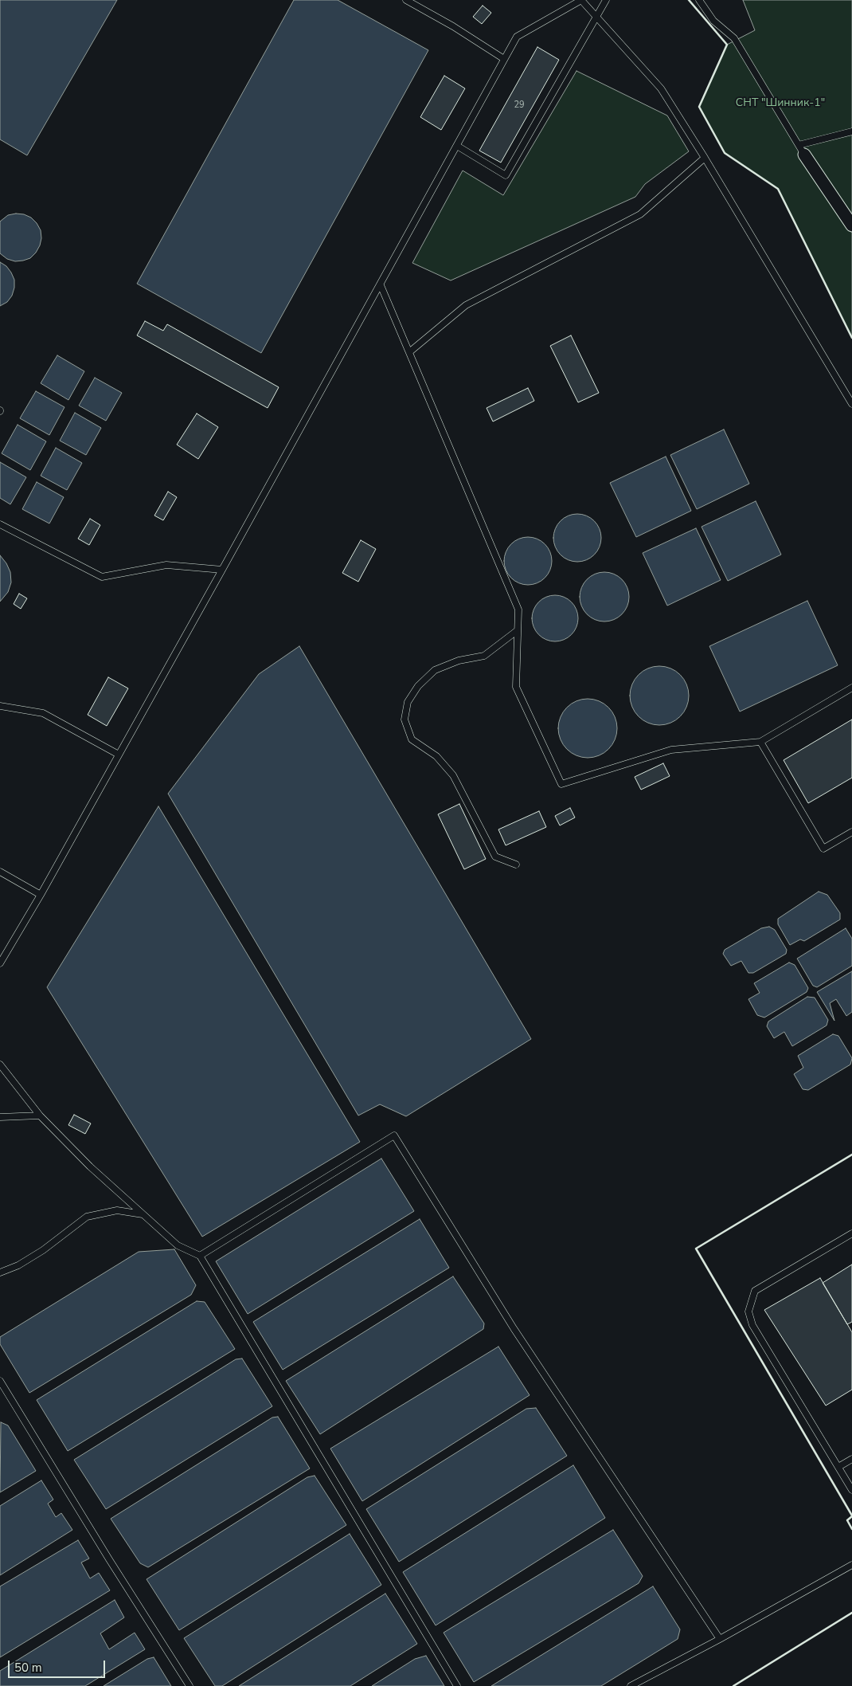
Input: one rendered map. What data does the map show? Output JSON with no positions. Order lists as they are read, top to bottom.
{
  "parks": ["СНТ \"Шинник-1\""],
  "house_numbers": ["29"],
  "scale_bar": "50 m"
}
